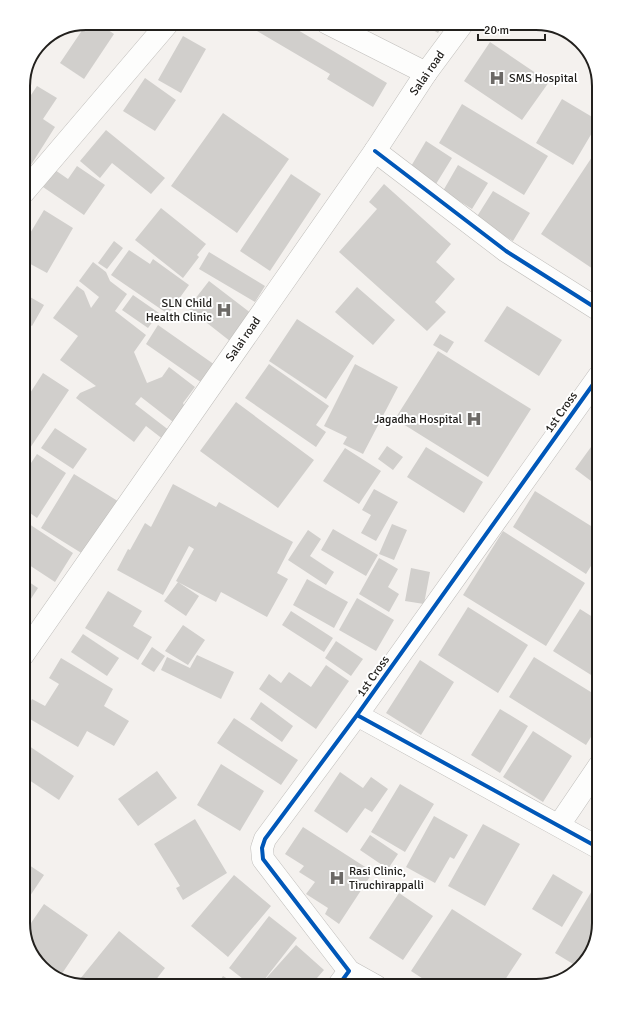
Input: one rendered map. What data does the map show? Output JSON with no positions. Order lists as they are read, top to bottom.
{
  "streets": {
    "street": ["Salai road", "1st Cross"]
  },
  "places": {
    "hospital": [
      "SMS Hospital",
      "SLN Child Health Clinic",
      "Jagadha Hospital",
      "Rasi Clinic, Tiruchirappalli"
    ]
  },
  "scale_bar": "20 m"
}
